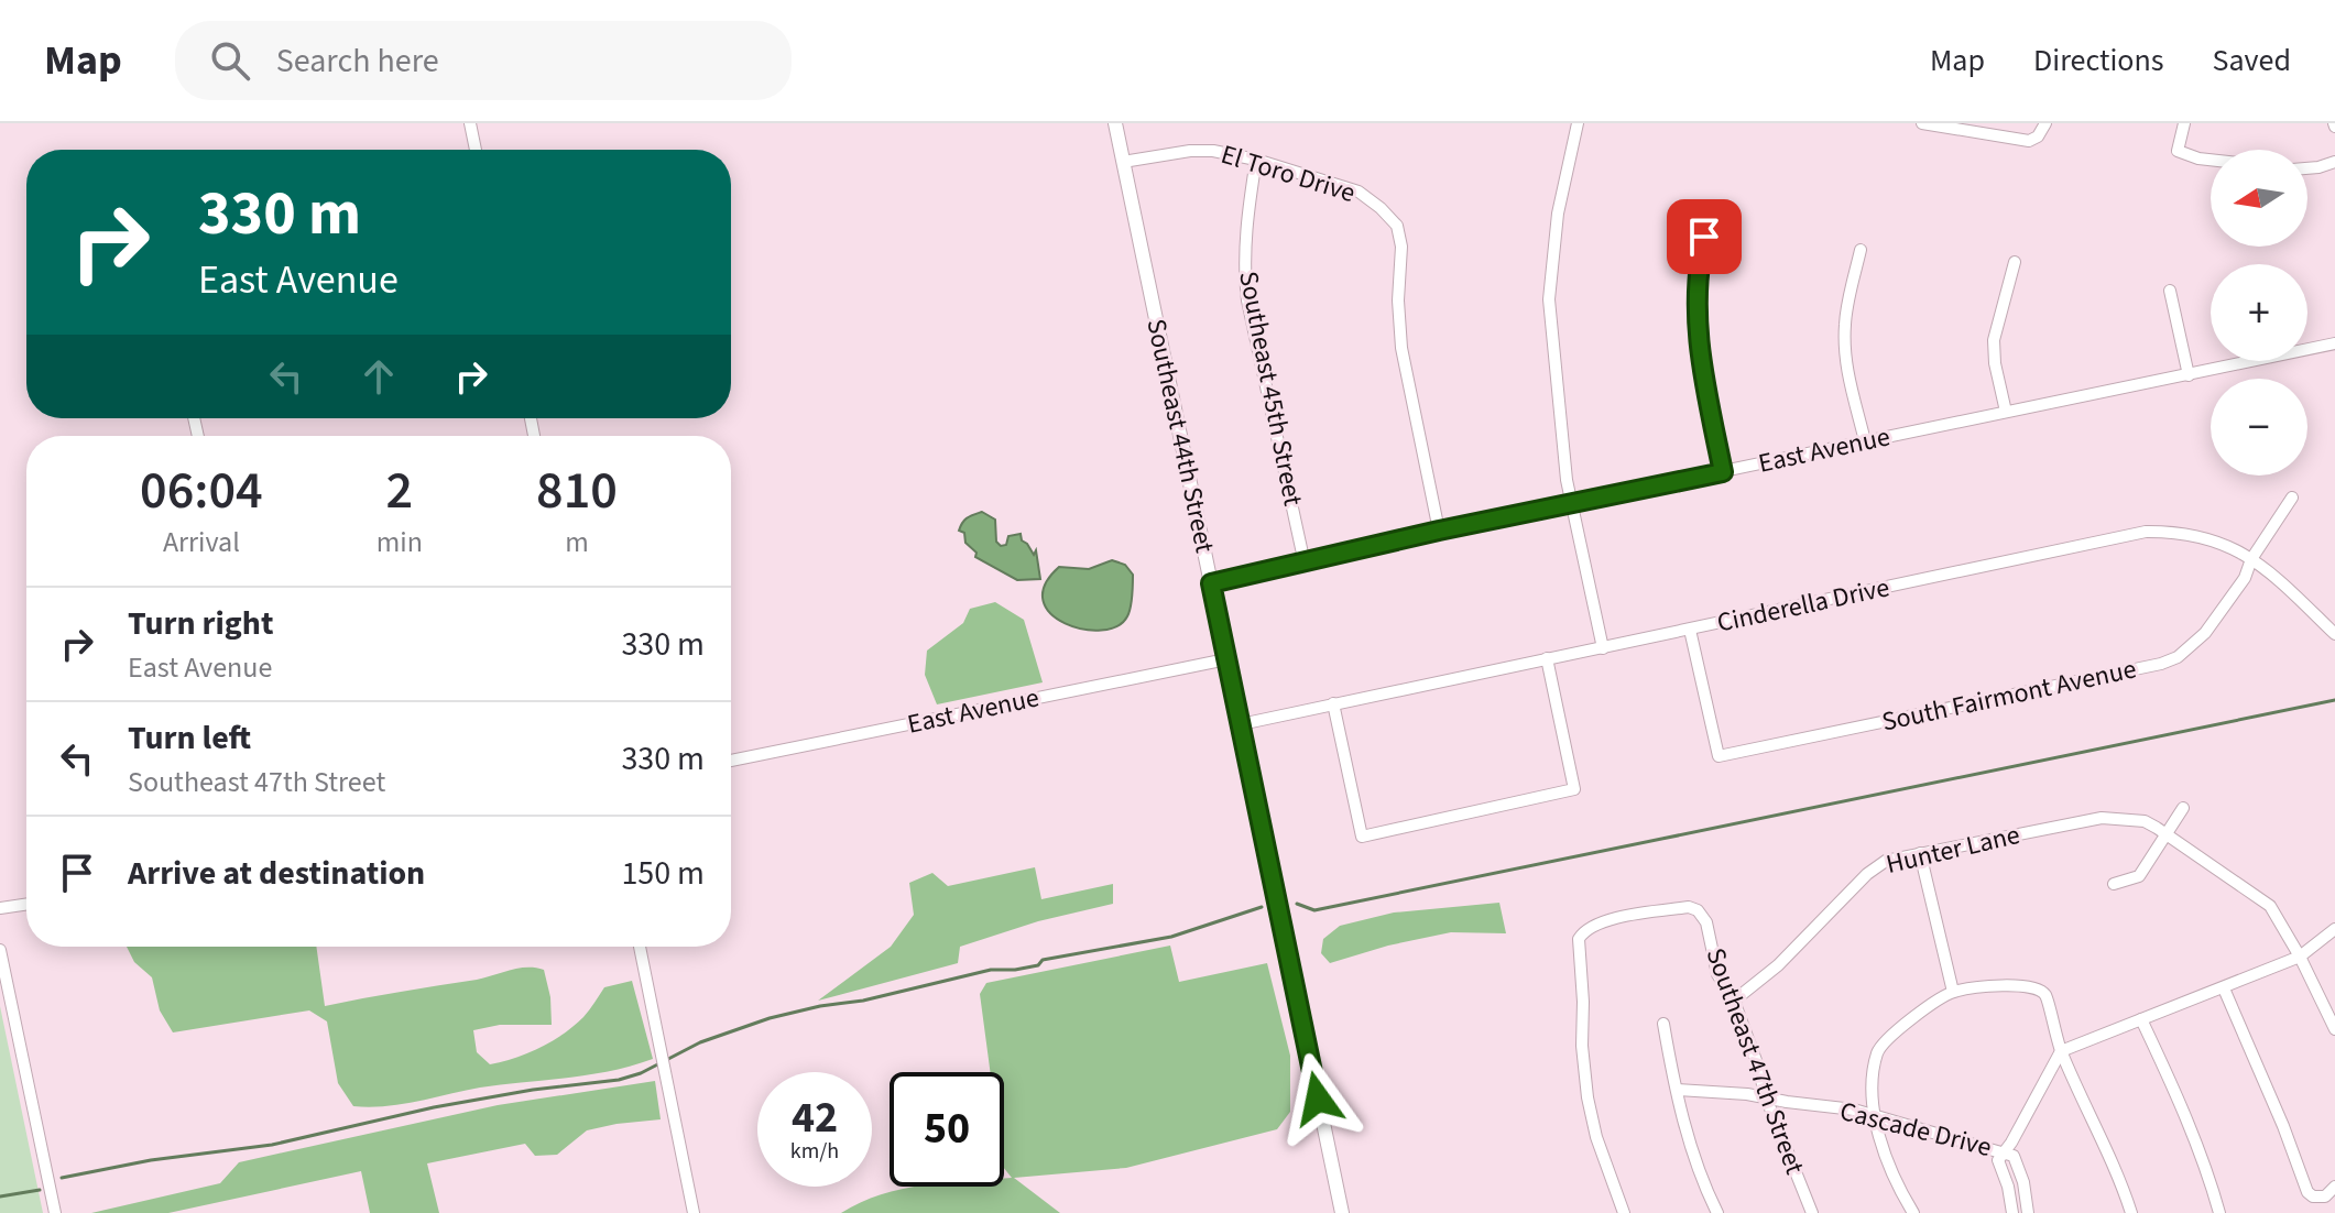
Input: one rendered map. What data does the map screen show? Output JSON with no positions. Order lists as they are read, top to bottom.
{
  "streets": {
    "main road": ["Southeast 44th Street"],
    "street": [
      "El Toro Drive",
      "Southeast 45th Street",
      "East Avenue",
      "Cinderella Drive",
      "South Fairmont Avenue",
      "Hunter Lane",
      "Southeast 47th Street",
      "Cascade Drive"
    ]
  },
  "crossings": [
    ["El Toro Drive", "Southeast 45th Street"],
    ["El Toro Drive", "Southeast 44th Street"],
    ["El Toro Drive", "East Avenue"],
    ["Southeast 45th Street", "East Avenue"],
    ["Southeast 44th Street", "East Avenue"],
    ["Southeast 44th Street", "Cinderella Drive"],
    ["Cinderella Drive", "South Fairmont Avenue"],
    ["Hunter Lane", "Southeast 47th Street"],
    ["Southeast 47th Street", "Cascade Drive"]
  ],
  "north": "left",
  "page": {
    "header": "Map",
    "search": "Search here",
    "nav": ["Map", "Directions", "Saved"],
    "map_buttons": ["+", "−"],
    "turn": ["330 m", "East Avenue"],
    "eta": [
      "06:04",
      "Arrival",
      "2",
      "min",
      "810",
      "m"
    ],
    "list": [
      {
        "name": "Turn right",
        "note": "East Avenue",
        "value": "330 m"
      },
      {
        "name": "Turn left",
        "note": "Southeast 47th Street",
        "value": "330 m"
      },
      {
        "name": "Arrive at destination",
        "value": "150 m"
      }
    ],
    "speed": "42 km/h",
    "limit": "50"
  }
}
